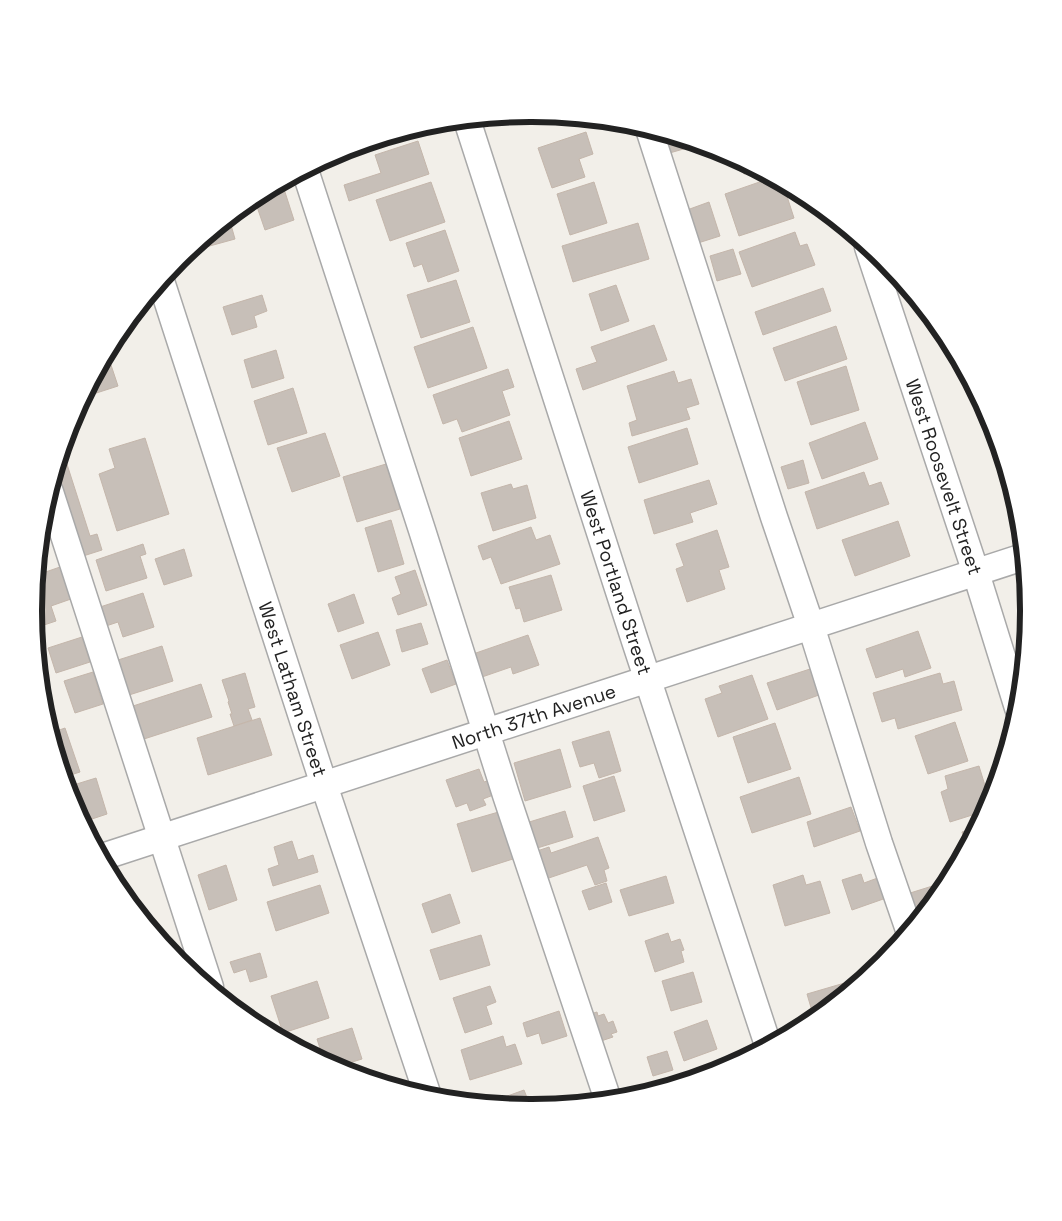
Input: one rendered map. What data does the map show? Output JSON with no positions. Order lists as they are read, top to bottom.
{
  "streets": {
    "street": [
      "West Roosevelt Street",
      "West Portland Street",
      "West Latham Street",
      "North 37th Avenue"
    ]
  },
  "crossings": [
    ["West Roosevelt Street", "North 37th Avenue"],
    ["West Portland Street", "North 37th Avenue"],
    ["West Latham Street", "North 37th Avenue"]
  ]
}
